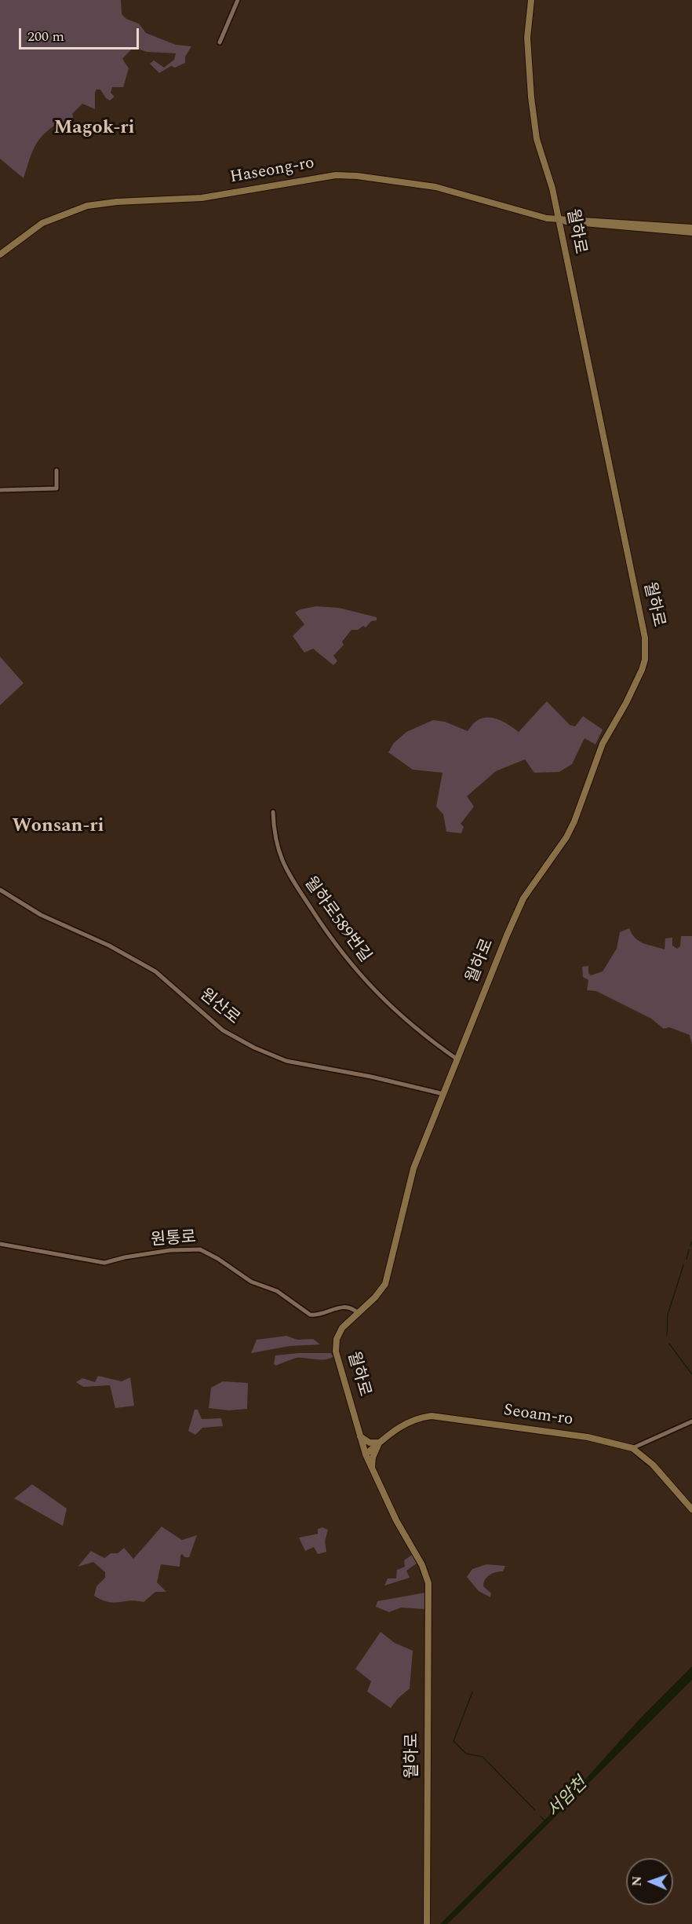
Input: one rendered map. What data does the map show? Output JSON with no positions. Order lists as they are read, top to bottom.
{
  "streets": {
    "street": [
      "Haseong-ro",
      "월하로",
      "월하로589번길",
      "원산로",
      "원통로",
      "Seoam-ro"
    ]
  },
  "crossings": [
    ["Haseong-ro", "월하로"],
    ["월하로", "월하로589번길"],
    ["월하로", "원산로"],
    ["월하로", "원통로"],
    ["월하로", "Seoam-ro"]
  ],
  "districts": ["Magok-ri", "Wonsan-ri"],
  "water": ["서암천"],
  "scale_bar": "200 m",
  "north": "left"
}
